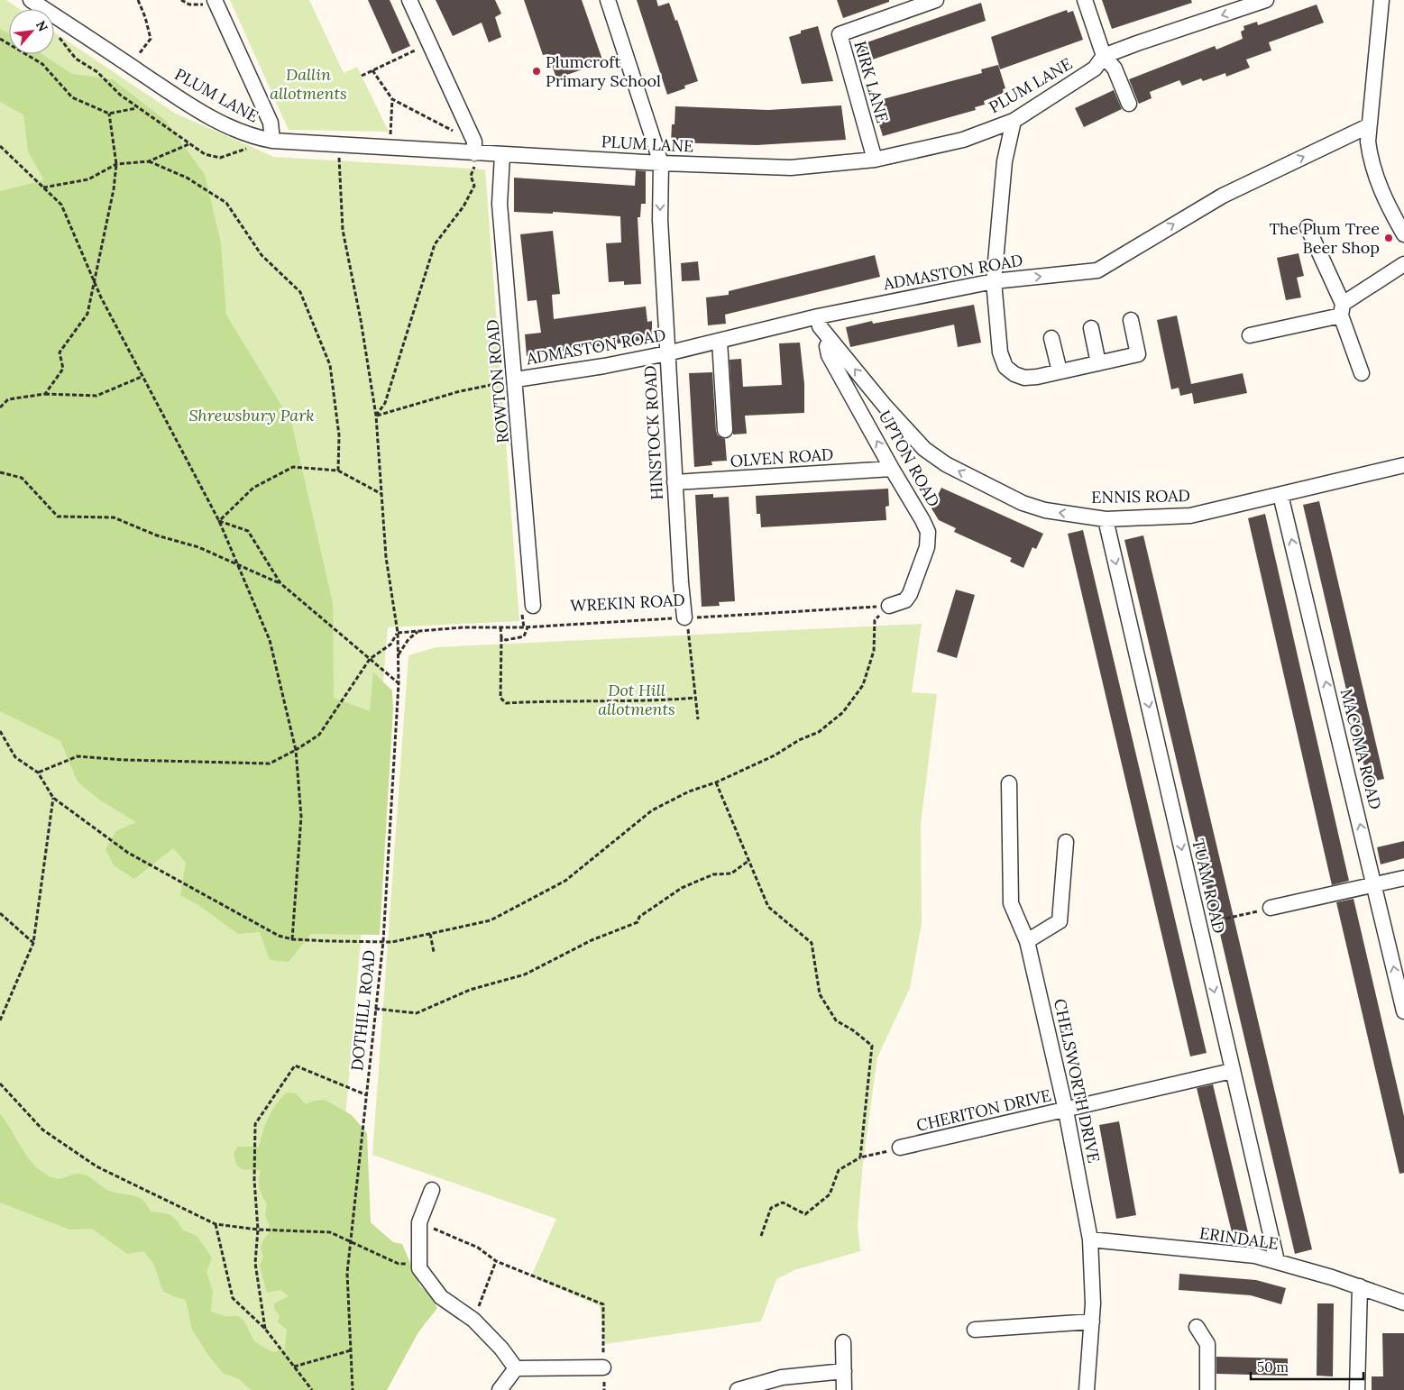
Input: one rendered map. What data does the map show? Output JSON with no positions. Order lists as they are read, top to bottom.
{
  "streets": {
    "street": [
      "KIRK LANE",
      "PLUM LANE",
      "ADMASTON ROAD",
      "ROWTON ROAD",
      "HINSTOCK ROAD",
      "OLVEN ROAD",
      "UPTON ROAD",
      "ENNIS ROAD",
      "MACOMA ROAD",
      "TUAM ROAD",
      "CHELSWORTH DRIVE",
      "CHERITON DRIVE",
      "ERINDALE"
    ],
    "path": ["WREKIN ROAD", "DOTHILL ROAD"]
  },
  "crossings": [
    ["KIRK LANE", "PLUM LANE"],
    ["PLUM LANE", "ROWTON ROAD"],
    ["PLUM LANE", "HINSTOCK ROAD"],
    ["PLUM LANE", "DOTHILL ROAD"],
    ["ADMASTON ROAD", "ROWTON ROAD"],
    ["ADMASTON ROAD", "HINSTOCK ROAD"],
    ["ADMASTON ROAD", "ENNIS ROAD"],
    ["HINSTOCK ROAD", "OLVEN ROAD"],
    ["HINSTOCK ROAD", "WREKIN ROAD"],
    ["OLVEN ROAD", "UPTON ROAD"],
    ["UPTON ROAD", "ENNIS ROAD"],
    ["ENNIS ROAD", "MACOMA ROAD"],
    ["ENNIS ROAD", "TUAM ROAD"],
    ["WREKIN ROAD", "DOTHILL ROAD"],
    ["TUAM ROAD", "CHERITON DRIVE"],
    ["TUAM ROAD", "ERINDALE"],
    ["CHELSWORTH DRIVE", "CHERITON DRIVE"],
    ["CHELSWORTH DRIVE", "ERINDALE"]
  ],
  "one_way": [
    "ADMASTON ROAD",
    "ENNIS ROAD",
    "MACOMA ROAD",
    "TUAM ROAD"
  ],
  "parks": ["Dallin allotments", "Shrewsbury Park", "Dot Hill allotments"],
  "places": ["Plumcroft Primary School", "The Plum Tree Beer Shop"],
  "scale_bar": "50 m",
  "north": "top right"
}
